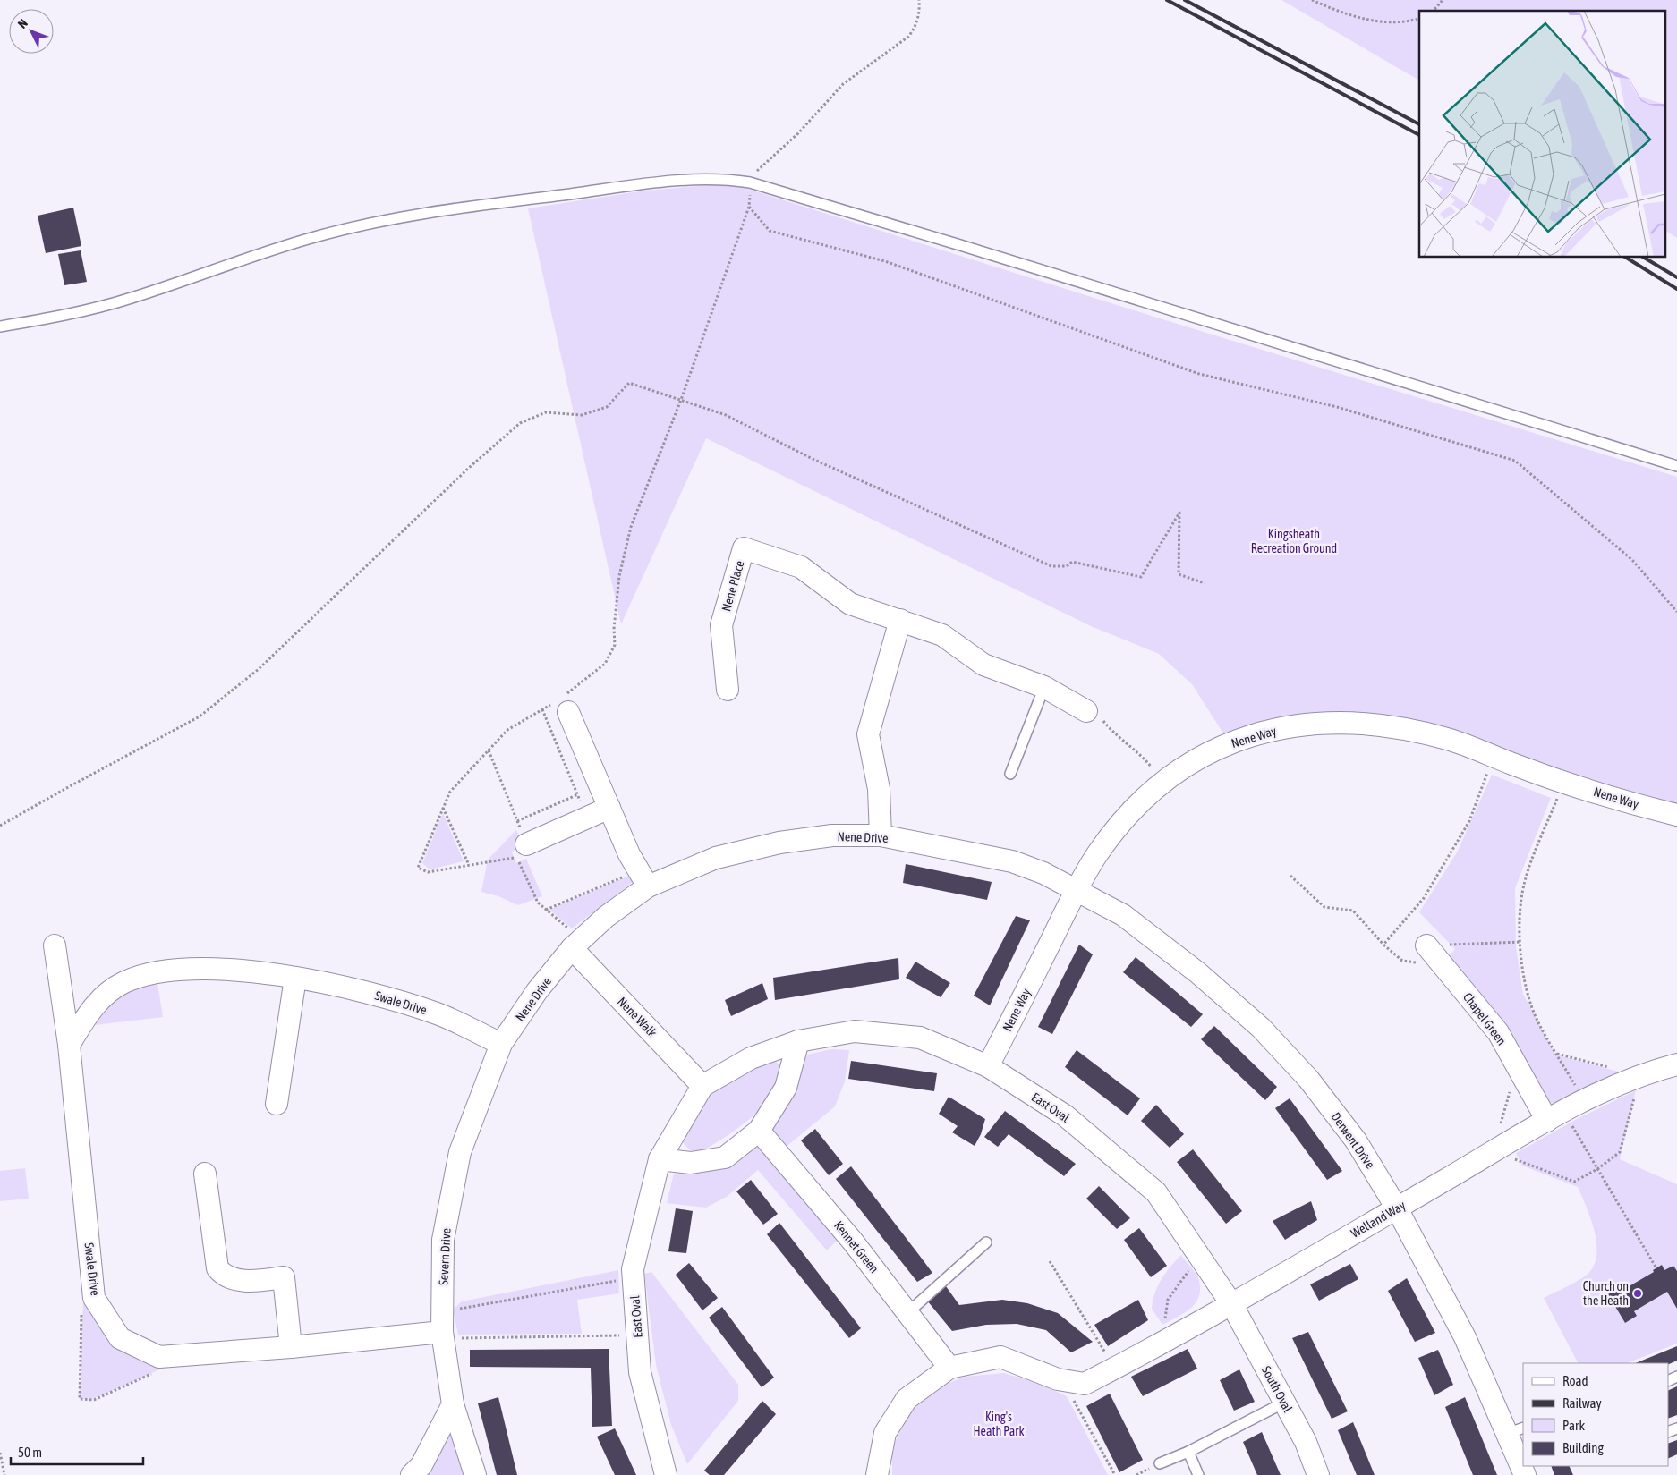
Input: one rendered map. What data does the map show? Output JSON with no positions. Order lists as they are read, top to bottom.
{
  "streets": {
    "street": [
      "Nene Place",
      "Nene Way",
      "Nene Drive",
      "Swale Drive",
      "Nene Walk",
      "Chapel Green",
      "East Oval",
      "Derwent Drive",
      "Welland Way",
      "Kennet Green",
      "Severn Drive",
      "South Oval"
    ]
  },
  "crossings": [
    ["Nene Way", "Nene Drive"],
    ["Nene Way", "East Oval"],
    ["Nene Way", "Derwent Drive"],
    ["Nene Drive", "Swale Drive"],
    ["Nene Drive", "Nene Walk"],
    ["Nene Drive", "Derwent Drive"],
    ["Nene Drive", "Severn Drive"],
    ["Swale Drive", "Severn Drive"],
    ["Nene Walk", "East Oval"],
    ["Chapel Green", "Welland Way"],
    ["East Oval", "Welland Way"],
    ["East Oval", "South Oval"],
    ["Derwent Drive", "Welland Way"],
    ["Welland Way", "South Oval"]
  ],
  "parks": ["Kingsheath Recreation Ground", "King's Heath Park"],
  "places": ["Church on the Heath"],
  "legend": [
    "Road",
    "Railway",
    "Park",
    "Building"
  ],
  "scale_bar": "50 m",
  "north": "top left"
}
